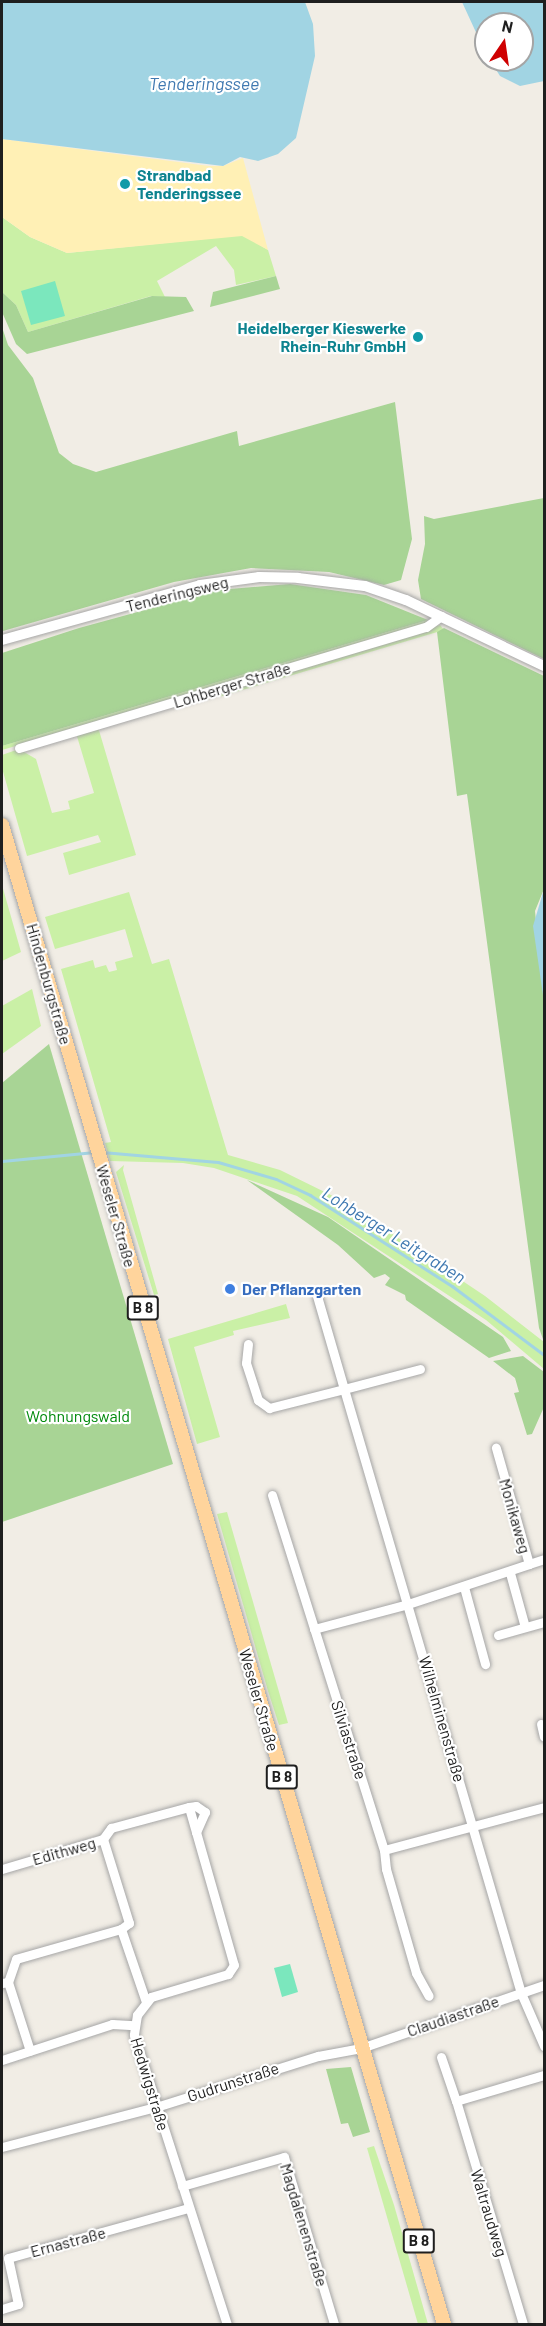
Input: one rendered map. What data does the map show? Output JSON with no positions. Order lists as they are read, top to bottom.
{
  "streets": {
    "main road": ["Hindenburgstraße", "Weseler Straße", "B 8"],
    "street": [
      "Tenderingsweg",
      "Lohberger Straße",
      "Monikaweg",
      "Wilhelminenstraße",
      "Silviastraße",
      "Edithweg",
      "Claudiastraße",
      "Gudrunstraße",
      "Hedwigstraße",
      "Waltraudweg",
      "Magdalenenstraße",
      "Ernastraße"
    ]
  },
  "crossings": [
    ["Tenderingsweg", "Lohberger Straße"],
    ["Hindenburgstraße", "Weseler Straße"],
    ["Weseler Straße", "Claudiastraße"],
    ["Weseler Straße", "Gudrunstraße"],
    ["Monikaweg", "Wilhelminenstraße"],
    ["Wilhelminenstraße", "Claudiastraße"],
    ["Edithweg", "Hedwigstraße"],
    ["Claudiastraße", "Gudrunstraße"],
    ["Gudrunstraße", "Hedwigstraße"],
    ["Hedwigstraße", "Magdalenenstraße"],
    ["Hedwigstraße", "Ernastraße"]
  ],
  "water": ["Tenderingssee", "Lohberger Leitgraben"],
  "parks": ["Wohnungswald"],
  "places": ["Strandbad Tenderingssee", "Heidelberger Kieswerke Rhein-Ruhr GmbH", "Der Pflanzgarten"],
  "north": "top"
}
